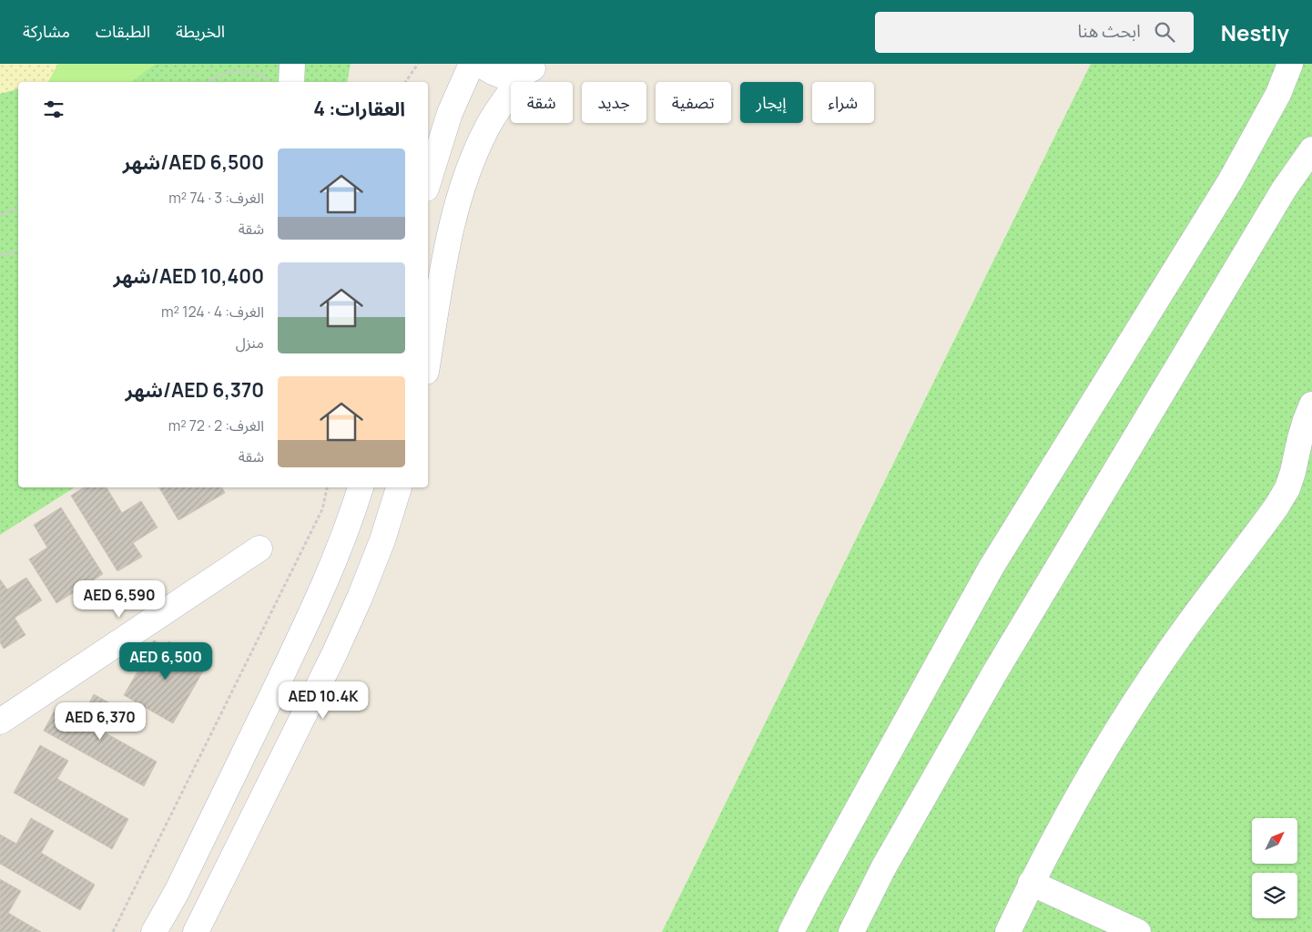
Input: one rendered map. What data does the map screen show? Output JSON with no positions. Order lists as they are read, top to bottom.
{
  "north": "top right",
  "page": {
    "header": "Nestly",
    "search": "ابحث هنا",
    "nav": ["الخريطة", "الطبقات", "مشاركة"],
    "chip": [
      "شراء",
      "إيجار",
      "تصفية",
      "جديد",
      "شقة"
    ],
    "heading": "العقارات: 4",
    "list": [
      {
        "name": "AED 6,500/شهر",
        "note": "الغرف: 3 · 74 m² · شقة"
      },
      {
        "name": "AED 10,400/شهر",
        "note": "الغرف: 4 · 124 m² · منزل"
      },
      {
        "name": "AED 6,370/شهر",
        "note": "الغرف: 2 · 72 m² · شقة"
      }
    ],
    "price": [
      "AED 6,590",
      "AED 6,500",
      "AED 10.4K",
      "AED 6,370"
    ]
  }
}
